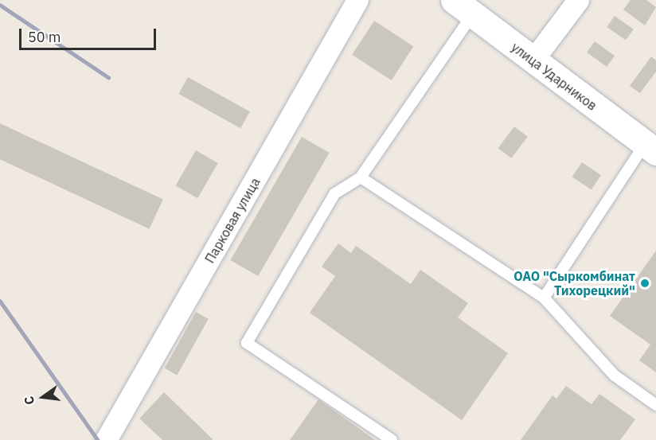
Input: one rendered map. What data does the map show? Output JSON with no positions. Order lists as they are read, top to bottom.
{
  "streets": {
    "main road": ["улица Ударников"],
    "street": ["Парковая улица"]
  },
  "places": ["ОАО \"Сыркомбинат Тихорецкий\""],
  "scale_bar": "50 m",
  "north": "left"
}
